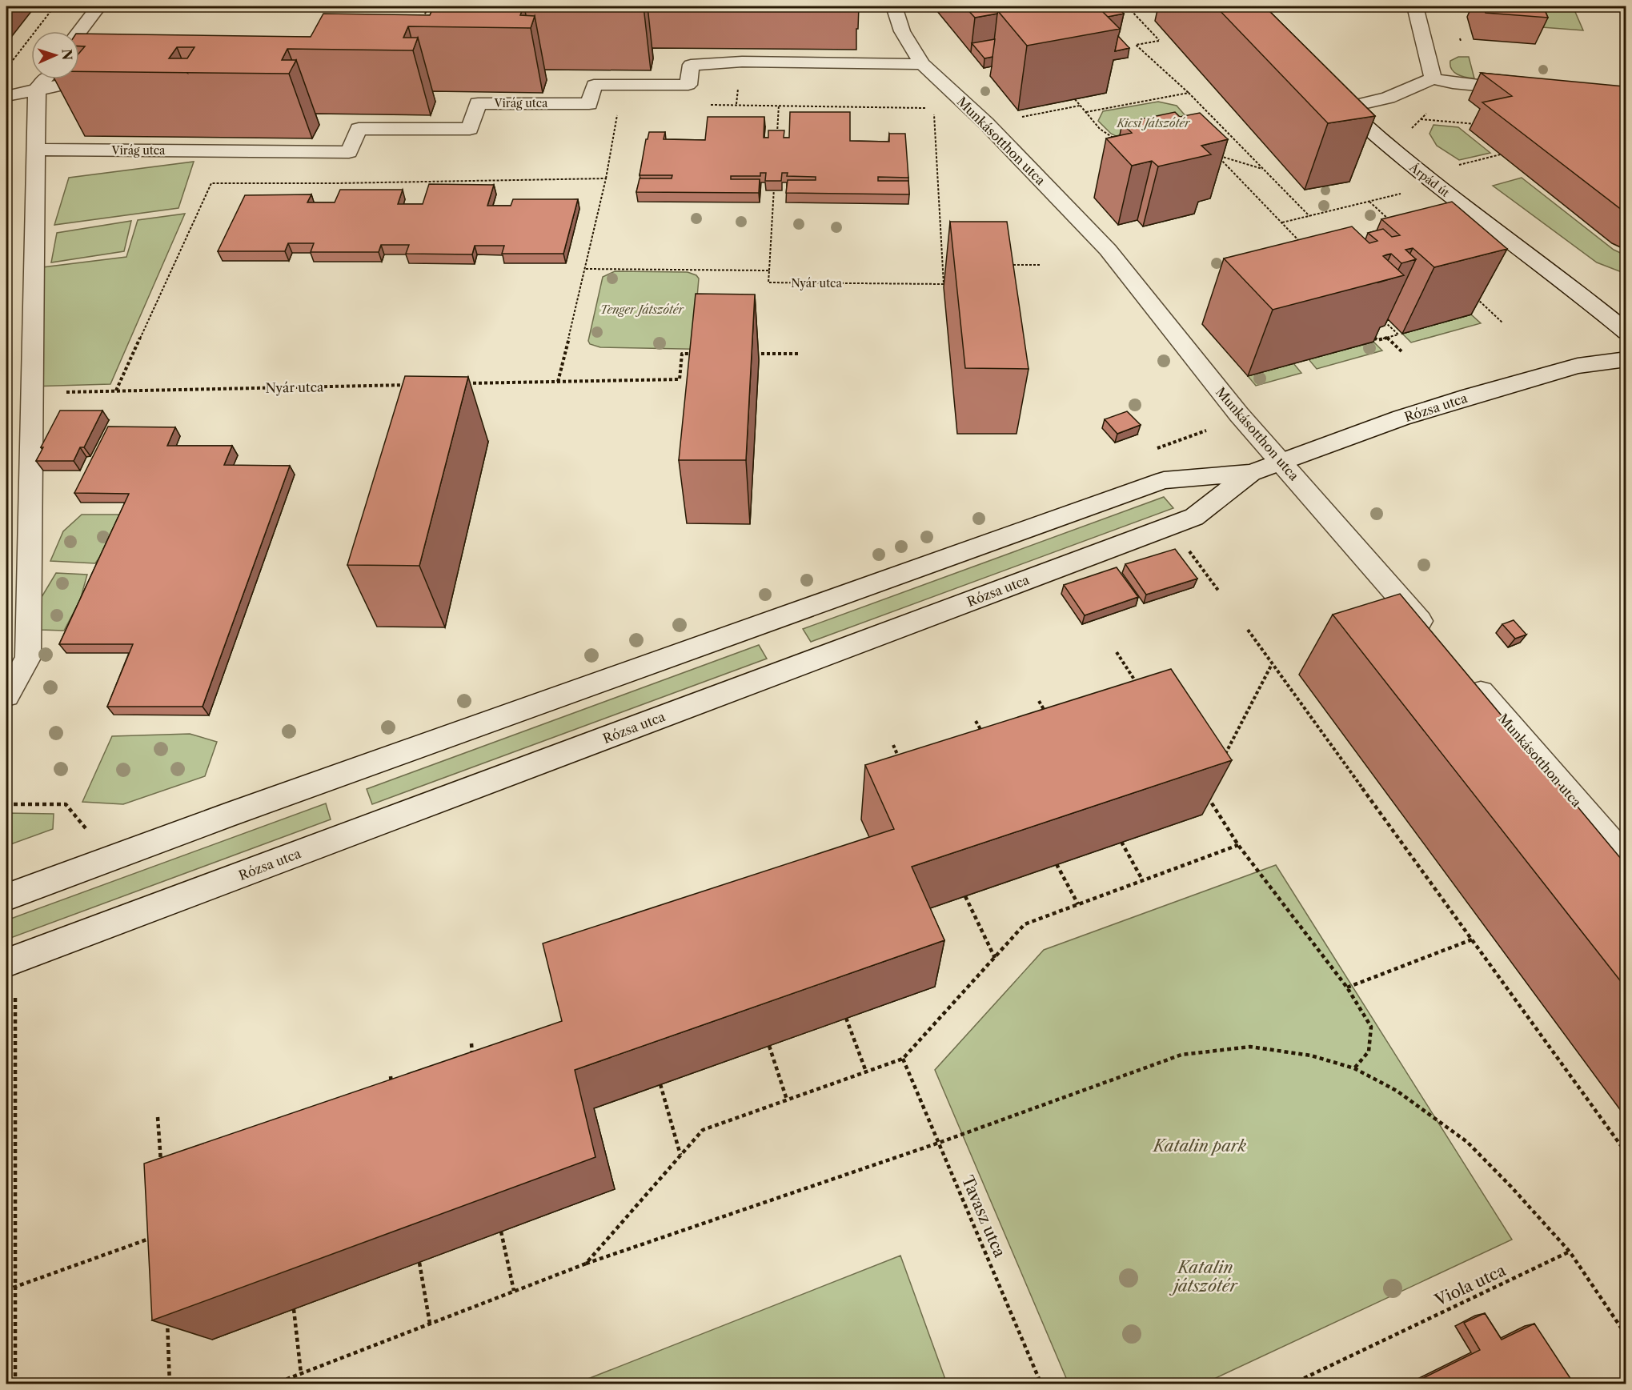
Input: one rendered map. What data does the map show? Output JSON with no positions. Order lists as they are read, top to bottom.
{
  "streets": {
    "street": [
      "Virág utca",
      "Munkásotthon utca",
      "Árpád út",
      "Rózsa utca"
    ],
    "path": ["Nyár utca", "Tavasz utca", "Viola utca"]
  },
  "crossings": [
    ["Virág utca", "Munkásotthon utca"],
    ["Munkásotthon utca", "Rózsa utca"]
  ],
  "parks": [
    "Kicsi Játszótér",
    "Tenger Játszótér",
    "Katalin park",
    "Katalin játszótér"
  ],
  "north": "right"
}
